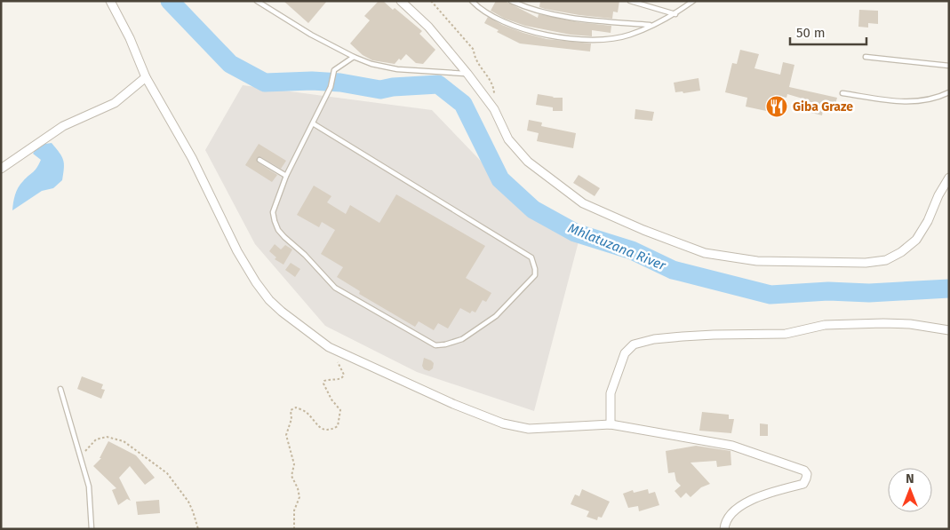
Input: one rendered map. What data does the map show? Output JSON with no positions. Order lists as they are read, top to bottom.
{
  "water": ["Mhlatuzana River"],
  "places": {
    "restaurant": ["Giba Graze"]
  },
  "scale_bar": "50 m",
  "north": "top"
}
